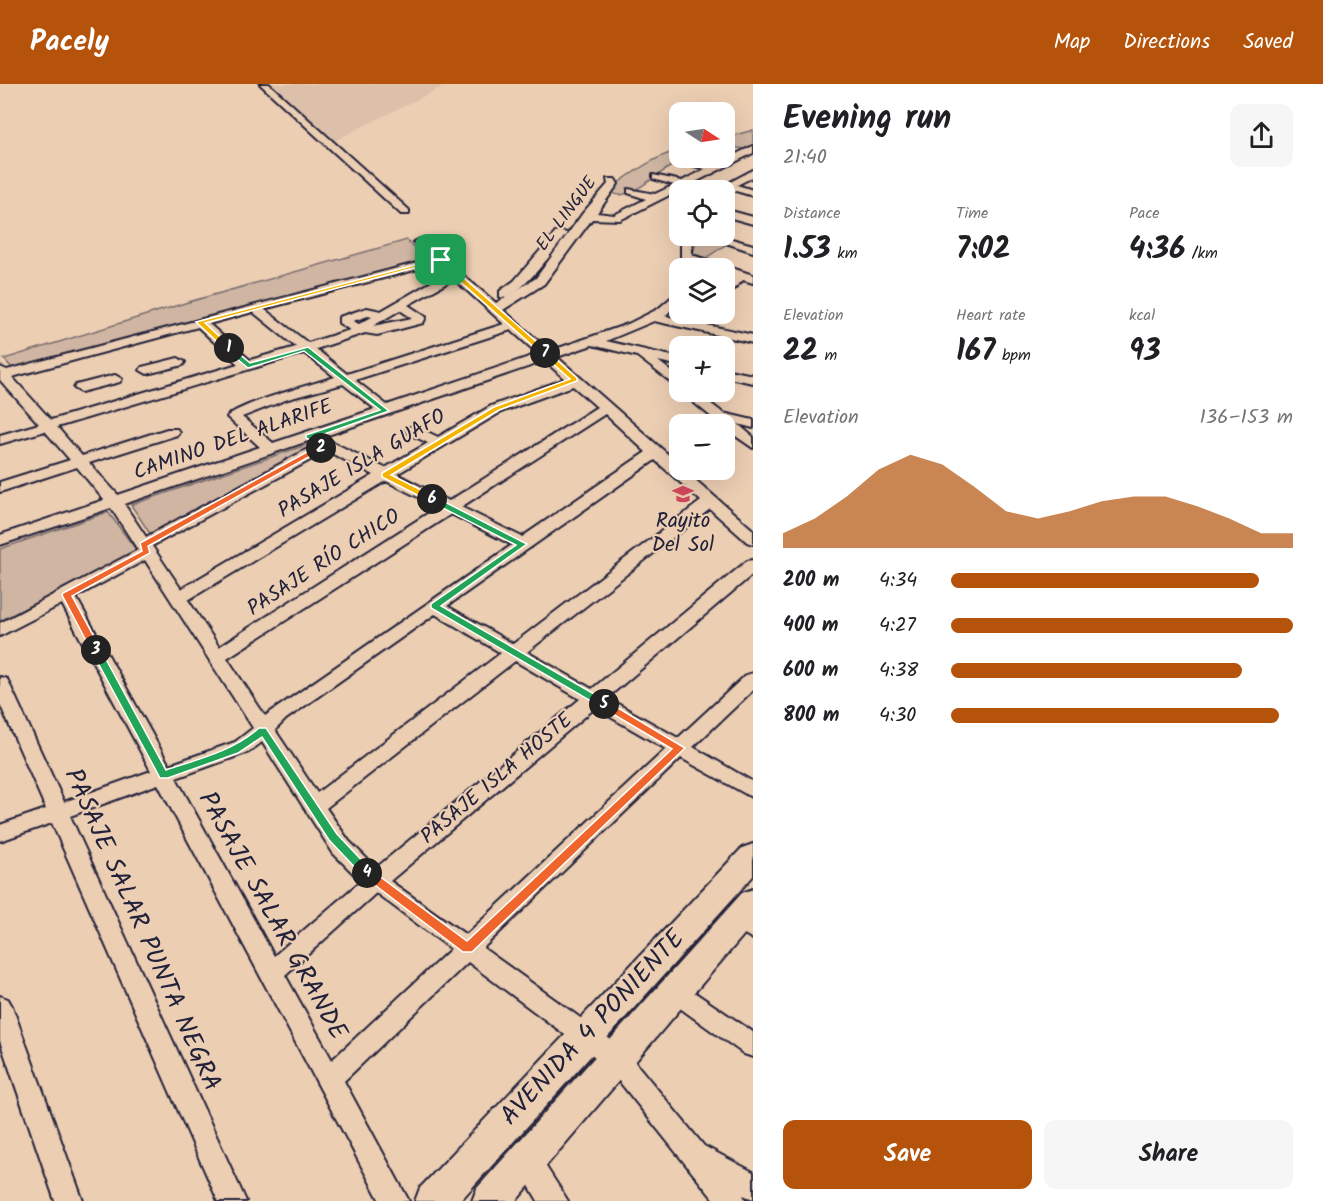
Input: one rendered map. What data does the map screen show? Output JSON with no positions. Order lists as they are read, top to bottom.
{
  "streets": {
    "street": [
      "EL LINGUE",
      "CAMINO DEL ALARIFE",
      "PASAJE ISLA GUAFO",
      "PASAJE RÍO CHICO",
      "PASAJE ISLA HOSTE",
      "PASAJE SALAR GRANDE",
      "PASAJE SALAR PUNTA NEGRA",
      "AVENIDA 4 PONIENTE"
    ]
  },
  "crossings": [
    ["PASAJE ISLA HOSTE", "PASAJE SALAR GRANDE"]
  ],
  "places": {
    "school or university": ["Rayito Del Sol"]
  },
  "north": "right",
  "page": {
    "header": "Pacely",
    "nav": ["Map", "Directions", "Saved"],
    "heading": ["Evening run", "21:40"],
    "map_buttons": ["+", "−"],
    "stats": [
      ["Distance", "1.53 km"],
      ["Time", "7:02"],
      ["Pace", "4:36 /km"],
      ["Elevation", "22 m"],
      ["Heart rate", "167 bpm"],
      ["kcal", "93"]
    ],
    "pins": [
      "1",
      "7",
      "2",
      "6",
      "3",
      "5",
      "4"
    ],
    "chart": ["Elevation", "136–153 m"],
    "list": [
      {
        "name": "200 m",
        "note": "4:34"
      },
      {
        "name": "400 m",
        "note": "4:27"
      },
      {
        "name": "600 m",
        "note": "4:38"
      },
      {
        "name": "800 m",
        "note": "4:30"
      }
    ],
    "buttons": ["Save", "Share"]
  }
}
